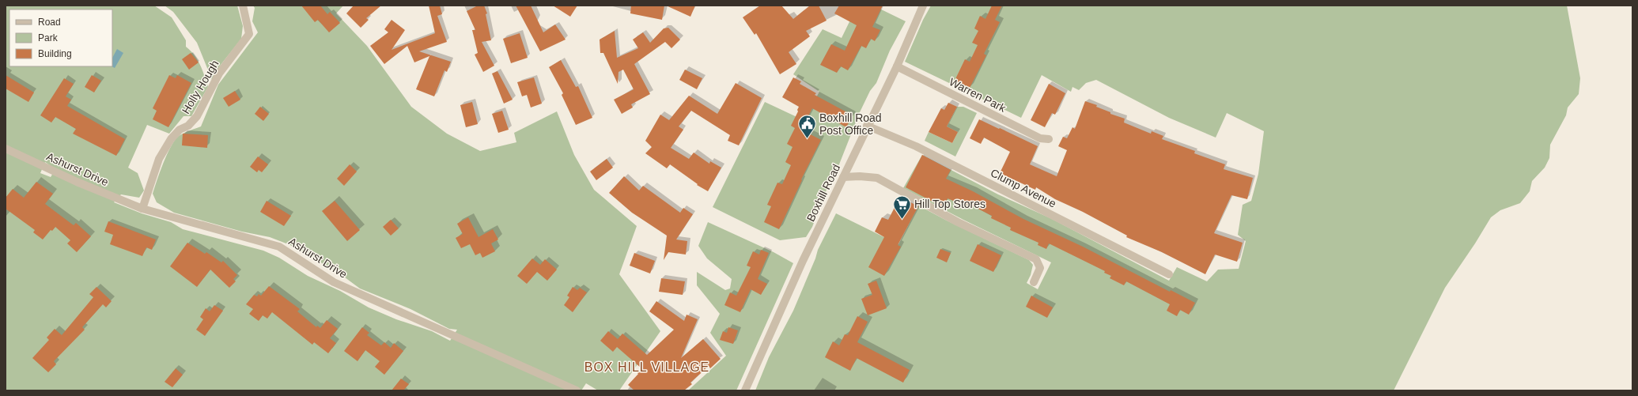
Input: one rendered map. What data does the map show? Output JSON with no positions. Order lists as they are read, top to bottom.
{
  "streets": {
    "street": [
      "Holly Hough",
      "Warren Park",
      "Ashurst Drive",
      "Clump Avenue",
      "Boxhill Road"
    ]
  },
  "crossings": [
    ["Holly Hough", "Ashurst Drive"],
    ["Warren Park", "Boxhill Road"],
    ["Clump Avenue", "Boxhill Road"]
  ],
  "districts": ["BOX HILL VILLAGE"],
  "places": {
    "public building": ["Boxhill Road Post Office"],
    "supermarket": ["Hill Top Stores"]
  },
  "legend": ["Road", "Park", "Building"]
}
